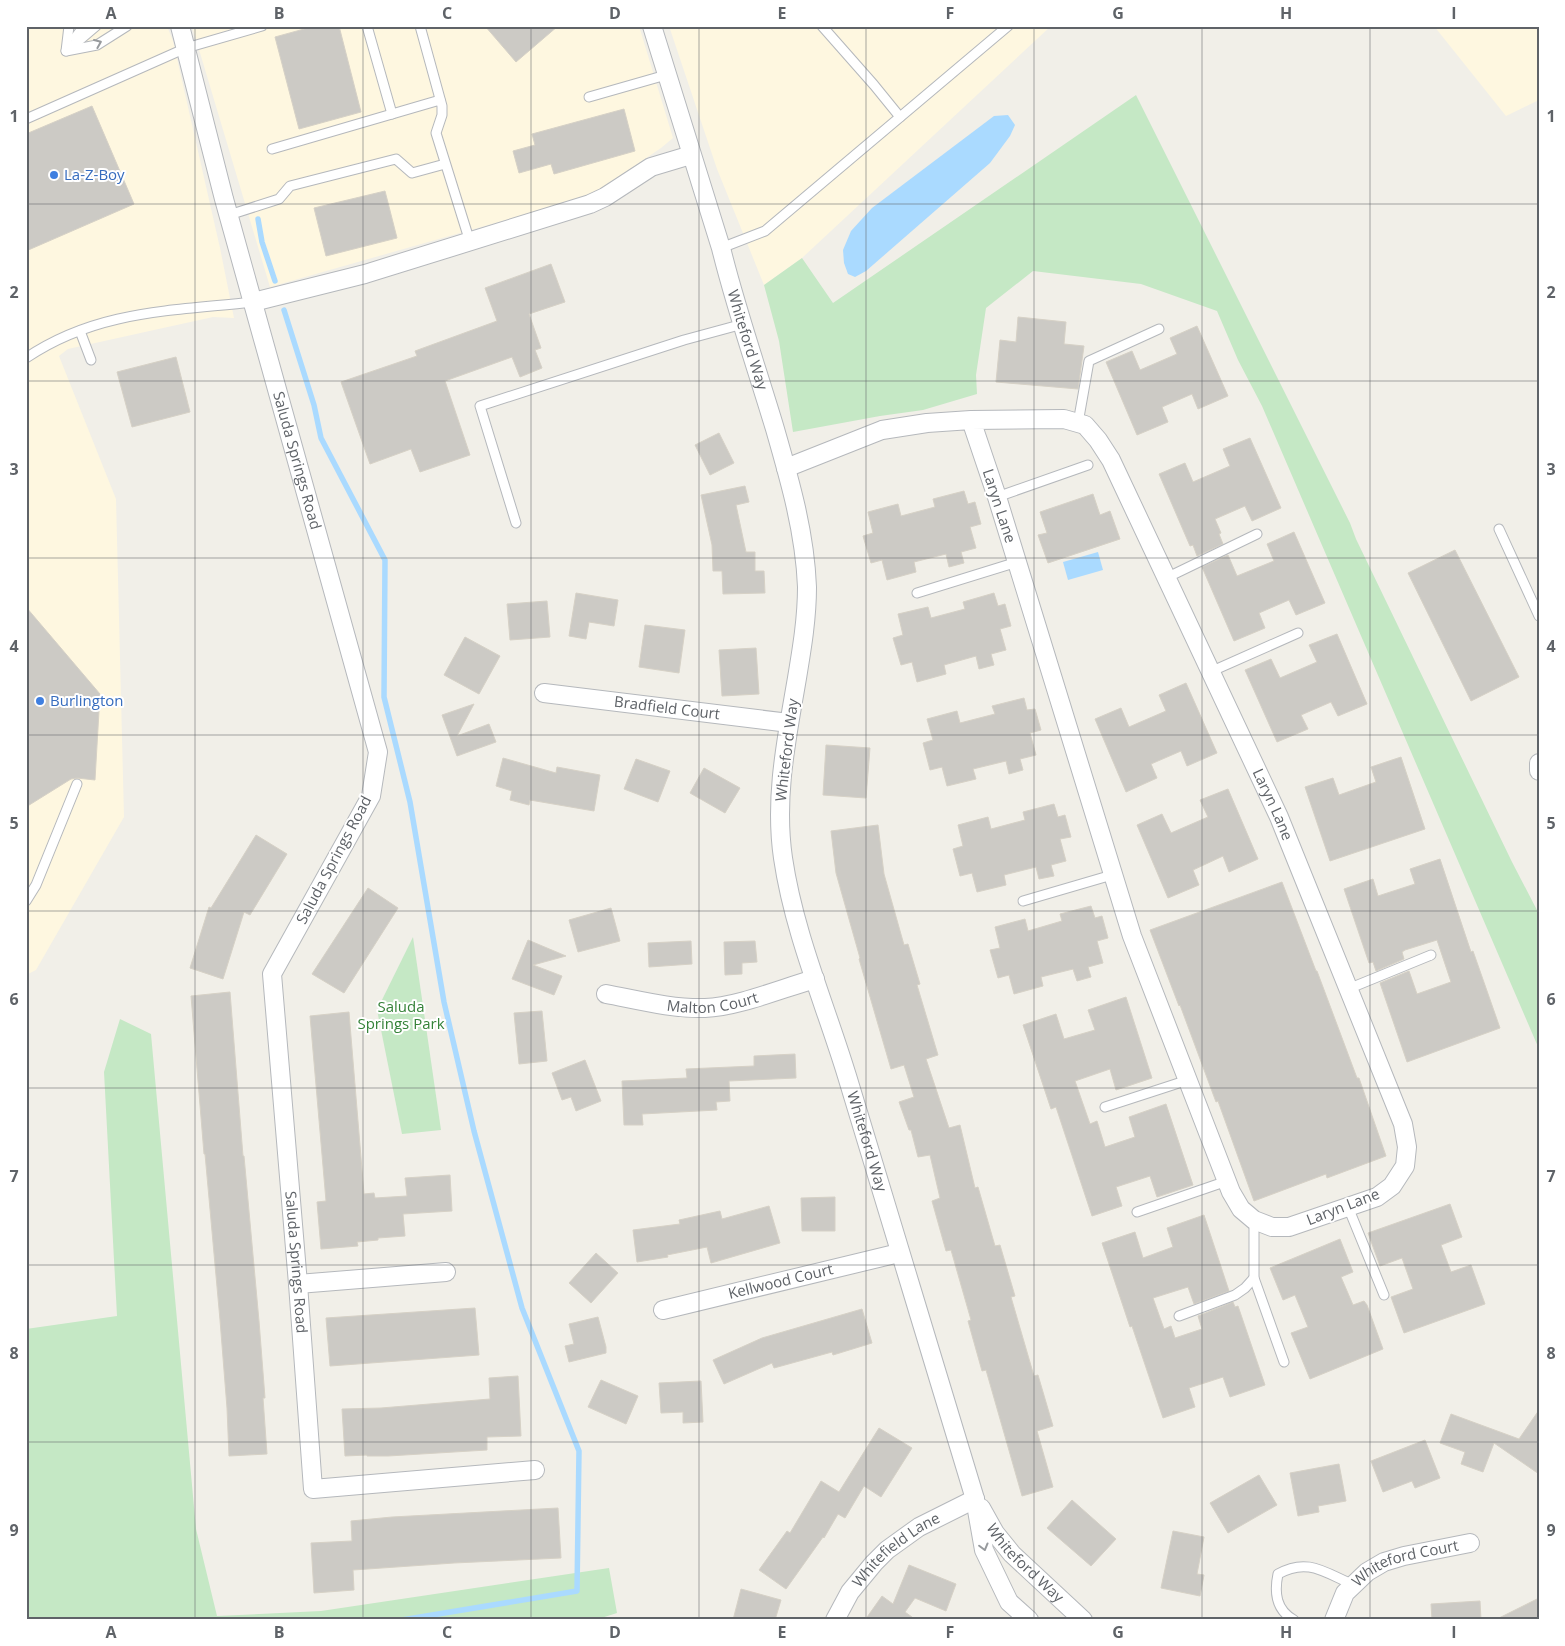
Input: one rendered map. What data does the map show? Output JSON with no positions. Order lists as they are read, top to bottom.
{
  "streets": {
    "street": [
      "Whiteford Way",
      "Saluda Springs Road",
      "Laryn Lane",
      "Bradfield Court",
      "Malton Court",
      "Kellwood Court",
      "Whitefield Lane",
      "Whiteford Court"
    ]
  },
  "crossings": [
    ["Whiteford Way", "Bradfield Court"],
    ["Whiteford Way", "Malton Court"],
    ["Whiteford Way", "Kellwood Court"],
    ["Whiteford Way", "Whitefield Lane"]
  ],
  "parks": ["Saluda Springs Park"],
  "places": ["La-Z-Boy", "Burlington"],
  "grid": {
    "columns": [
      "A",
      "B",
      "C",
      "D",
      "E",
      "F",
      "G",
      "H",
      "I"
    ],
    "rows": [
      "1",
      "2",
      "3",
      "4",
      "5",
      "6",
      "7",
      "8",
      "9"
    ]
  }
}
